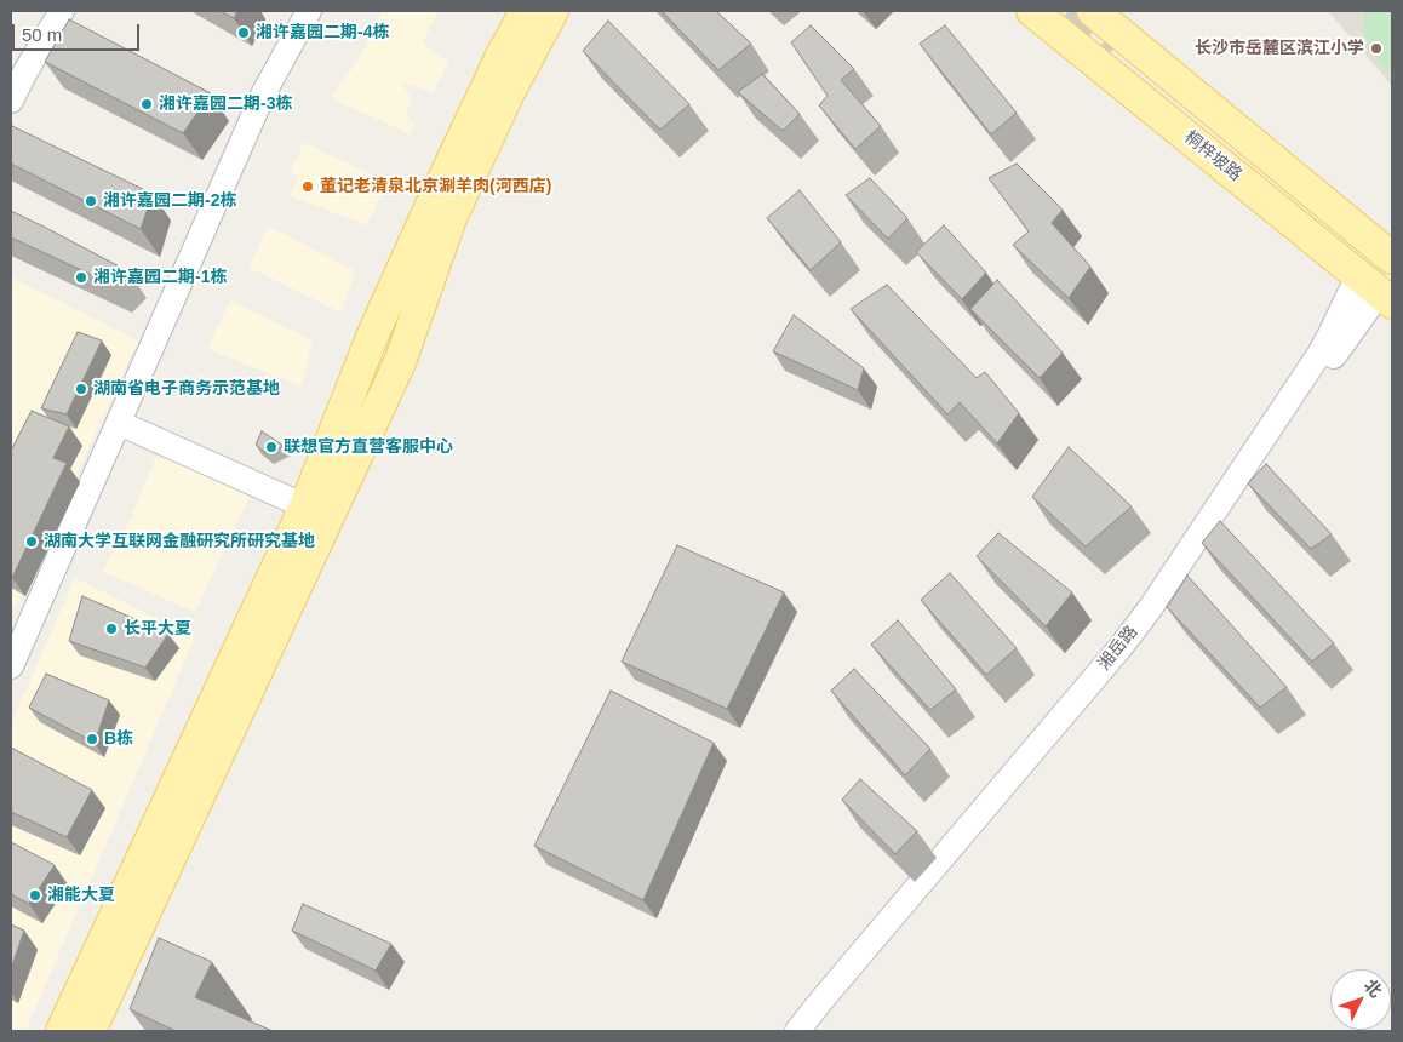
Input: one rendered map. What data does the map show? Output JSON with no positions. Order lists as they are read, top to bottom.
{
  "streets": {
    "main road": ["桐梓坡路", "湘岳路"]
  },
  "crossings": [
    ["桐梓坡路", "湘岳路"]
  ],
  "places": [
    "湘许嘉园二期-4栋",
    "长沙市岳麓区滨江小学",
    "湘许嘉园二期-3栋",
    "董记老清泉北京涮羊肉(河西店)",
    "湘许嘉园二期-2栋",
    "湘许嘉园二期-1栋",
    "湖南省电子商务示范基地",
    "联想官方直营客服中心",
    "湖南大学互联网金融研究所研究基地",
    "长平大夏",
    "B栋",
    "湘能大夏"
  ],
  "scale_bar": "50 m",
  "north": "top right"
}
